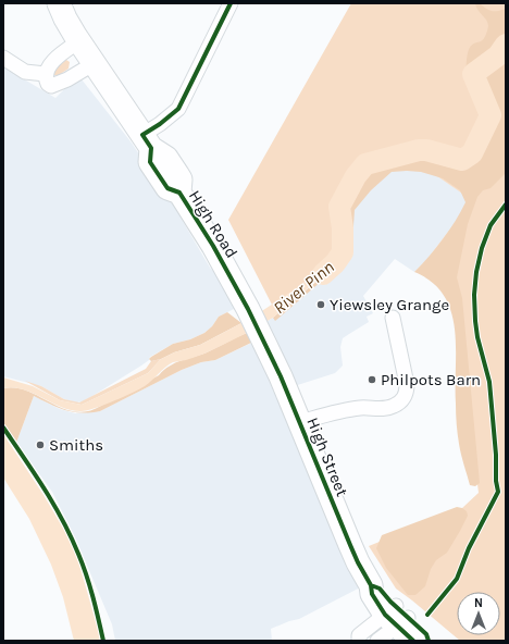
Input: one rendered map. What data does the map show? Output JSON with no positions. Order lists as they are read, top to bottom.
{
  "streets": {
    "main road": ["High Road", "High Street"]
  },
  "crossings": [
    ["High Road", "High Street"]
  ],
  "water": ["River Pinn"],
  "places": ["Yiewsley Grange", "Philpots Barn", "Smiths"],
  "north": "top"
}
